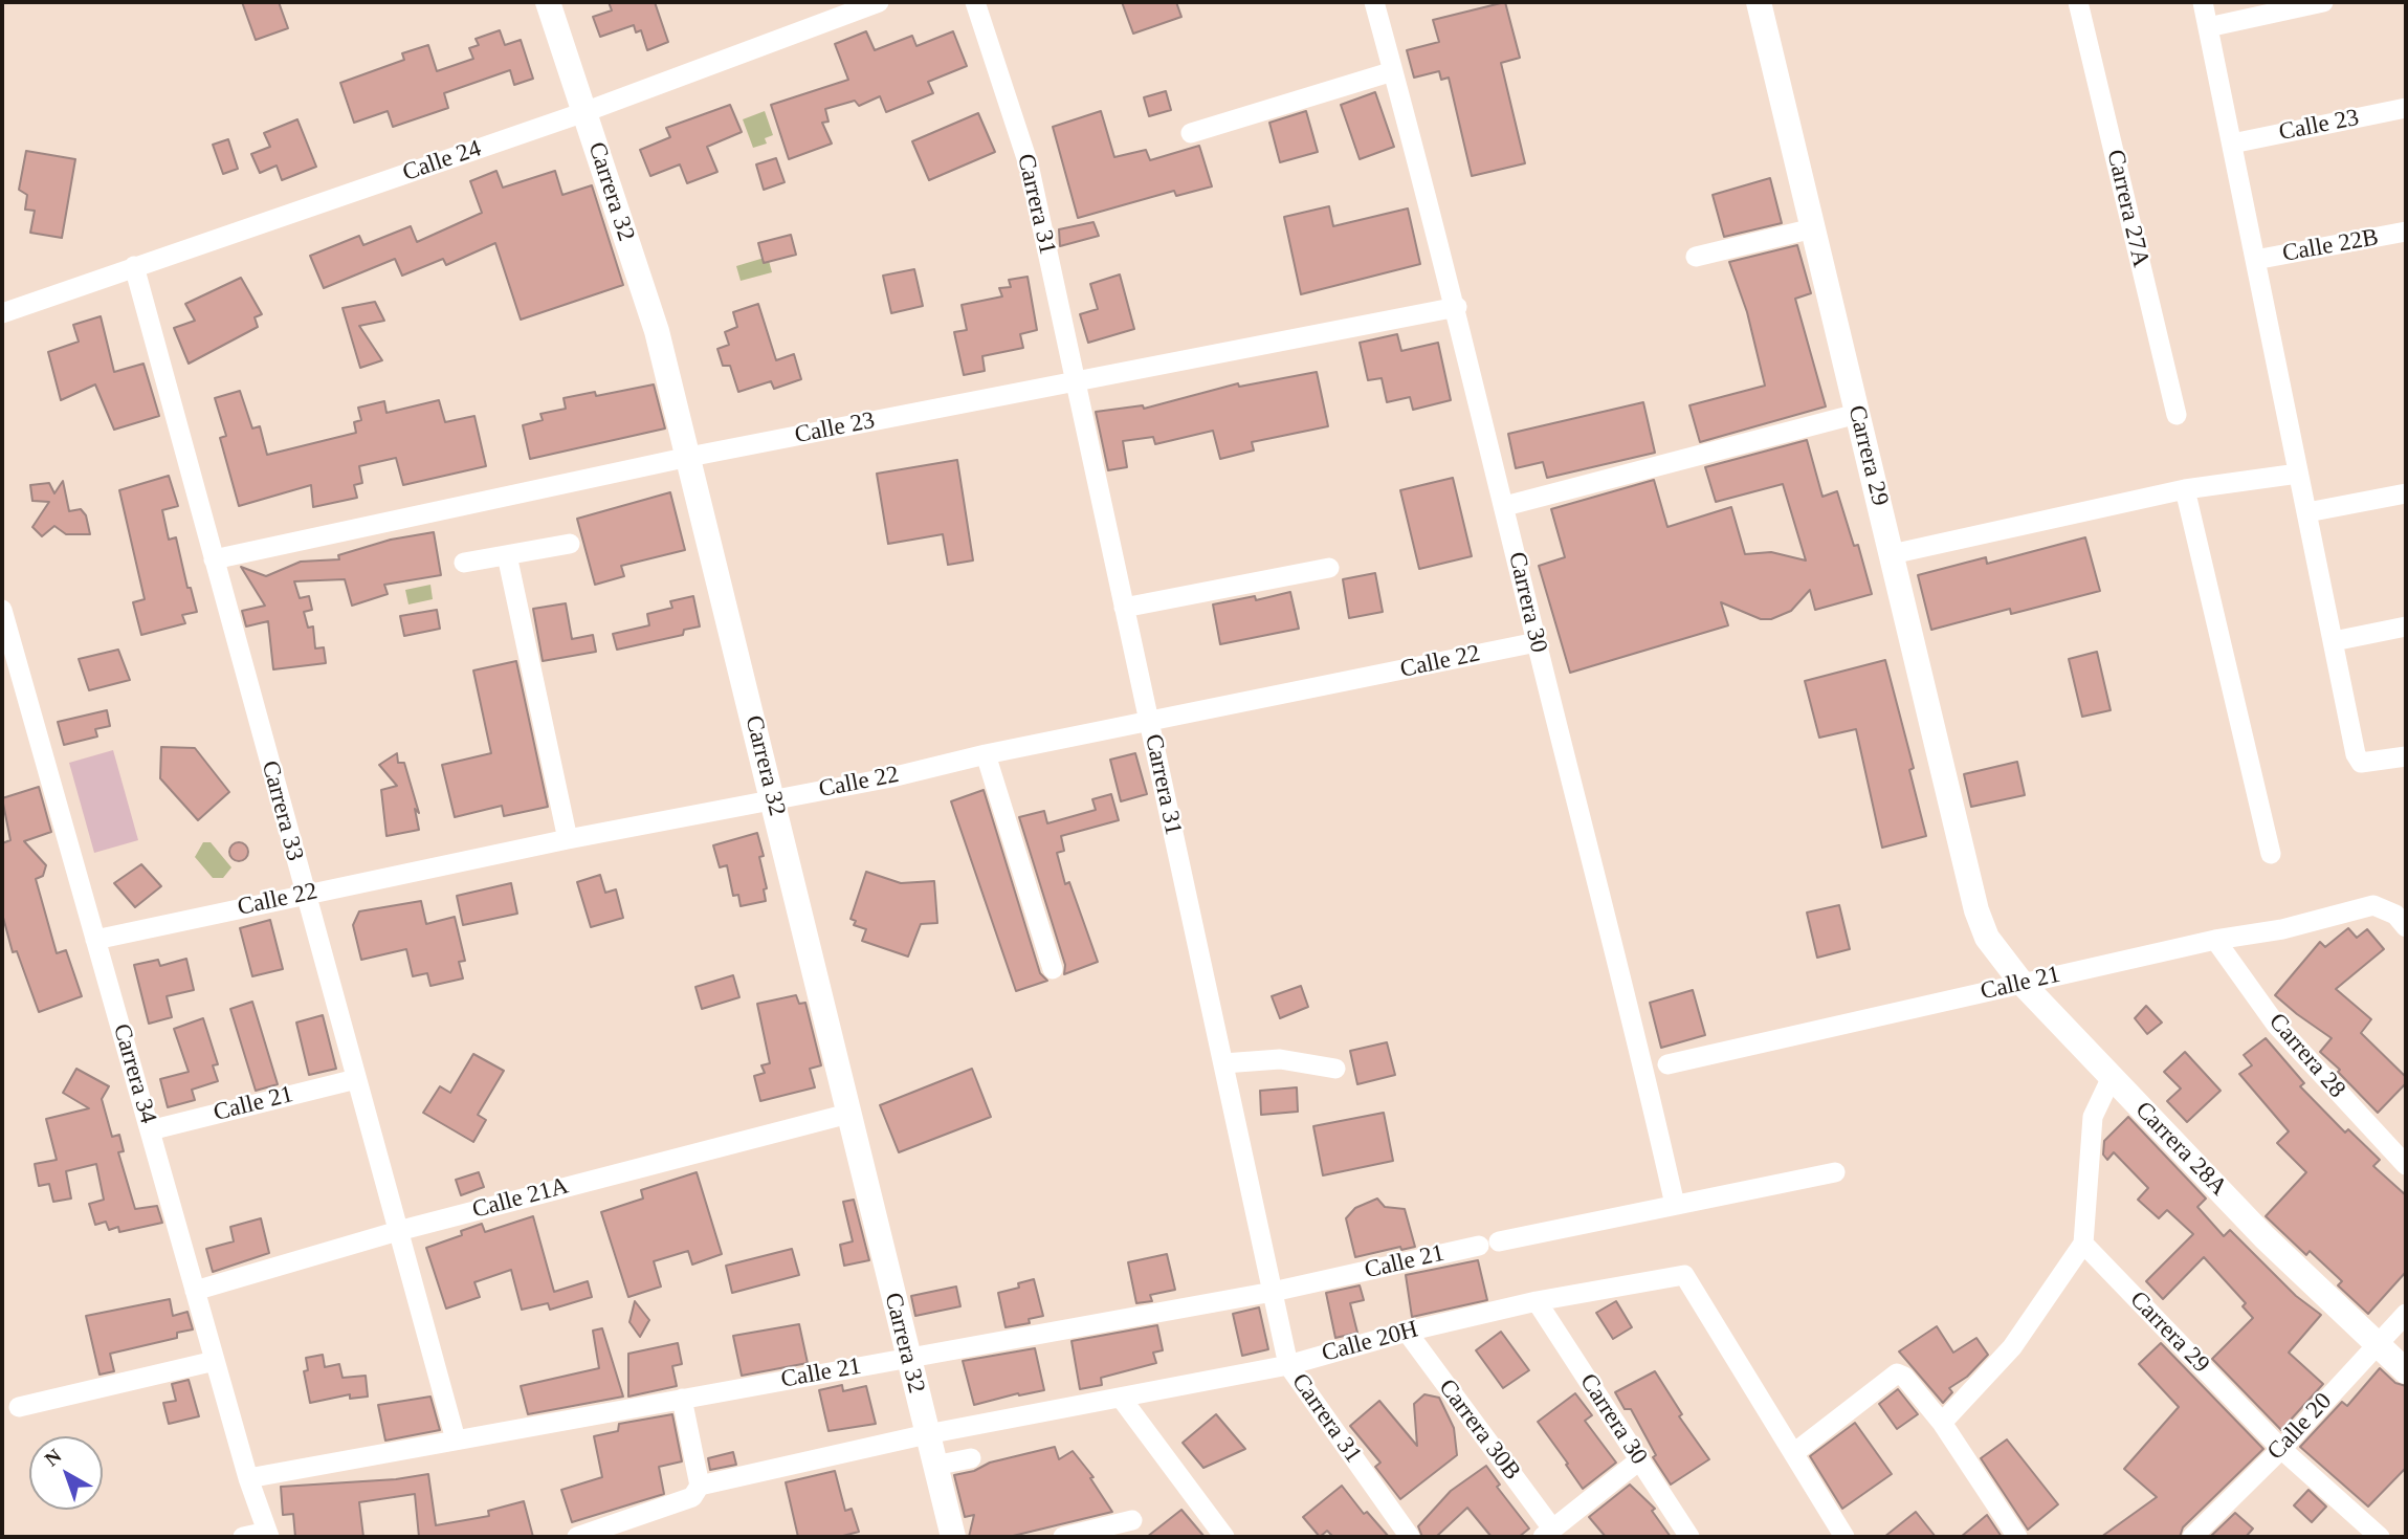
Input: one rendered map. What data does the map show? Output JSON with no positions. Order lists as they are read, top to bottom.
{
  "streets": {
    "street": [
      "Calle 23",
      "Calle 24",
      "Carrera 32",
      "Carrera 31",
      "Carrera 27A",
      "Calle 22B",
      "Carrera 29",
      "Carrera 30",
      "Calle 22",
      "Carrera 33",
      "Calle 21",
      "Carrera 28",
      "Carrera 34",
      "Carrera 28A",
      "Calle 21A",
      "Calle 20H",
      "Calle 20",
      "Carrera 30B"
    ]
  },
  "crossings": [
    ["Calle 23", "Carrera 32"],
    ["Calle 23", "Carrera 31"],
    ["Calle 23", "Carrera 30"],
    ["Calle 23", "Carrera 33"],
    ["Calle 24", "Carrera 32"],
    ["Calle 24", "Carrera 33"],
    ["Carrera 32", "Calle 22"],
    ["Carrera 32", "Calle 21"],
    ["Carrera 32", "Calle 21A"],
    ["Carrera 32", "Calle 20H"],
    ["Carrera 31", "Calle 22"],
    ["Carrera 31", "Calle 21"],
    ["Carrera 31", "Calle 20H"],
    ["Carrera 29", "Carrera 28A"],
    ["Carrera 29", "Calle 20"],
    ["Carrera 30", "Calle 22"],
    ["Carrera 30", "Calle 21"],
    ["Carrera 30", "Calle 20H"],
    ["Calle 22", "Carrera 33"],
    ["Calle 22", "Carrera 34"],
    ["Carrera 33", "Calle 21"],
    ["Carrera 33", "Calle 21A"],
    ["Calle 21", "Carrera 28"],
    ["Calle 21", "Carrera 34"],
    ["Calle 21", "Carrera 28A"],
    ["Carrera 34", "Calle 21A"],
    ["Carrera 28A", "Calle 20"],
    ["Calle 20H", "Carrera 30B"]
  ],
  "north": "top left"
}
